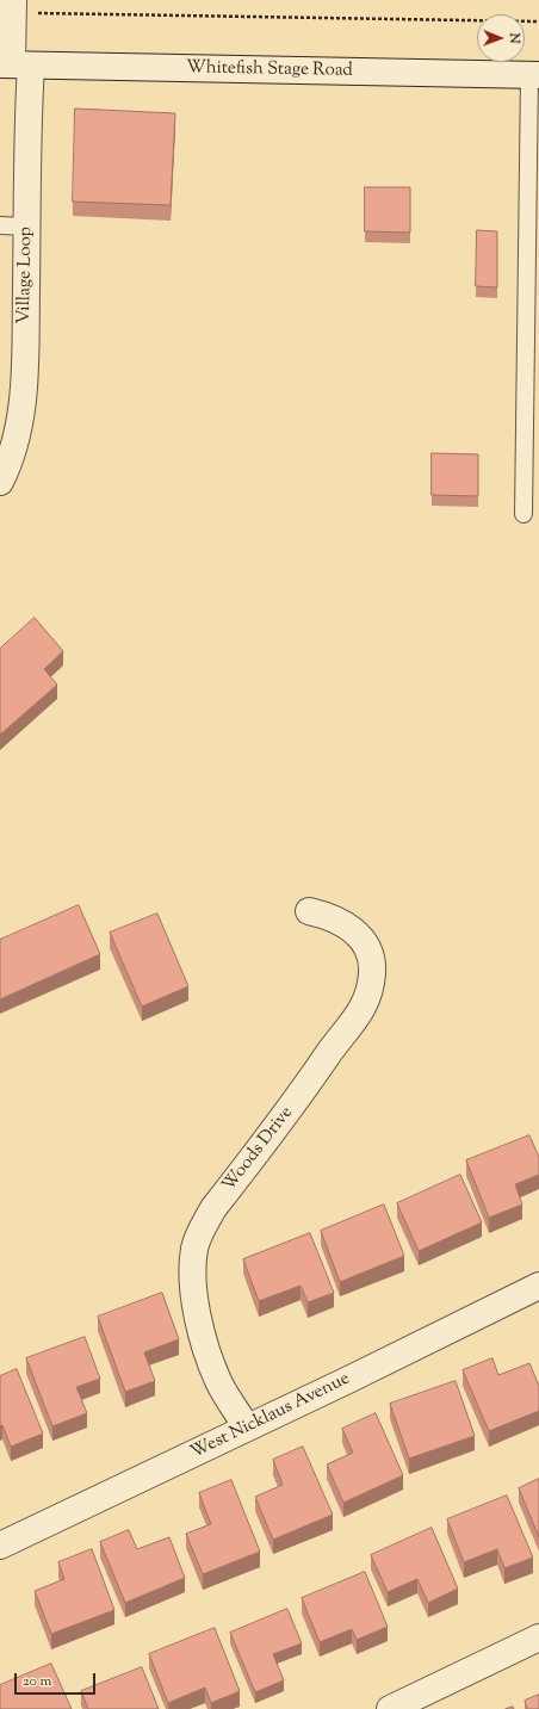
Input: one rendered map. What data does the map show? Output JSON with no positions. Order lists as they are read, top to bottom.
{
  "streets": {
    "street": [
      "Whitefish Stage Road",
      "Village Loop",
      "Woods Drive",
      "West Nicklaus Avenue"
    ]
  },
  "crossings": [
    ["Whitefish Stage Road", "Village Loop"],
    ["Woods Drive", "West Nicklaus Avenue"]
  ],
  "scale_bar": "20 m",
  "north": "right"
}
